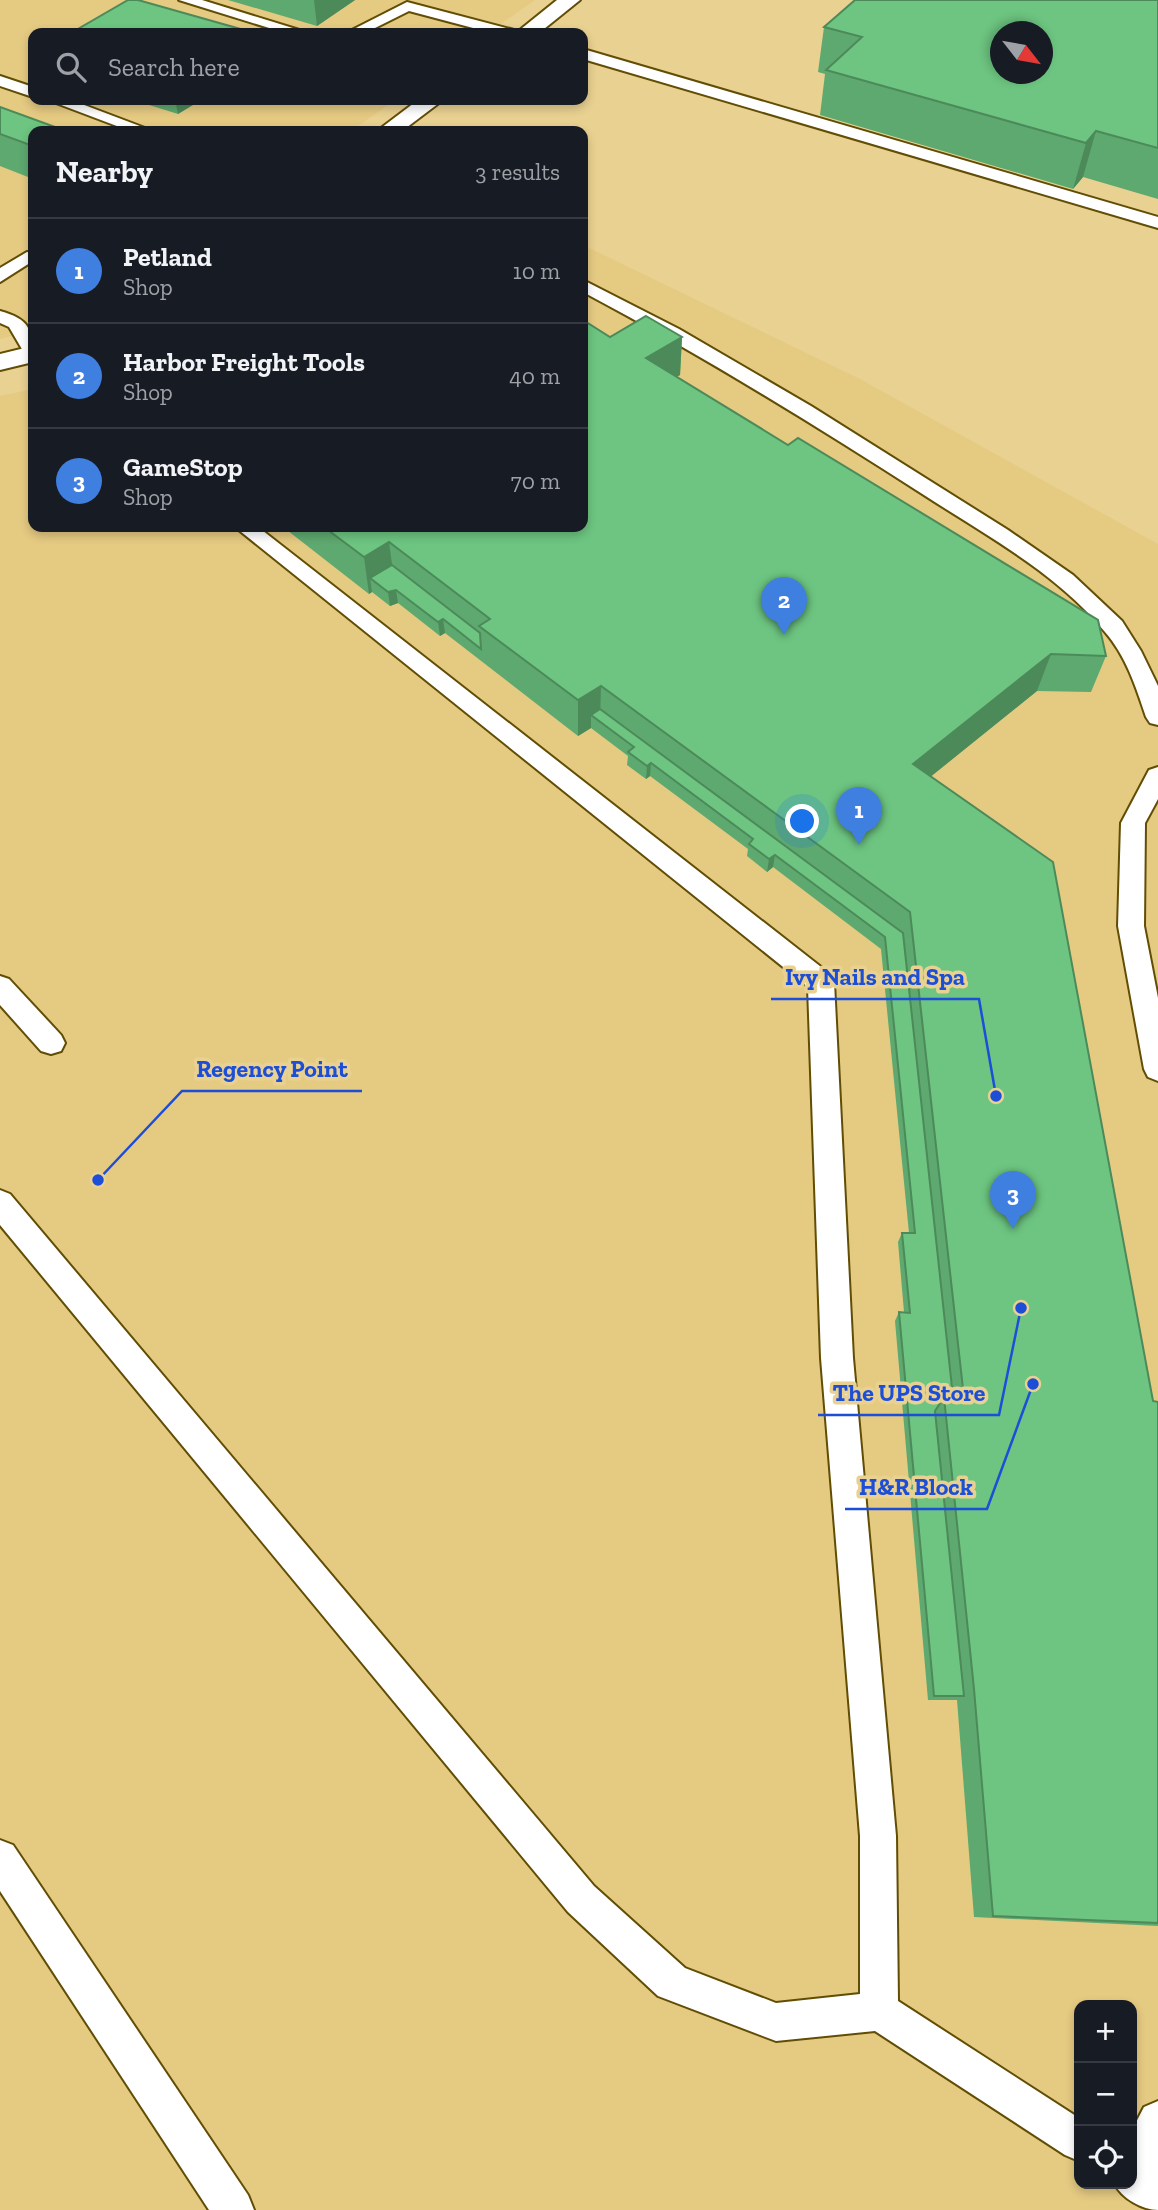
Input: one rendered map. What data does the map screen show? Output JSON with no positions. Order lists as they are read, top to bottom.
{
  "places": [
    "Ivy Nails and Spa",
    "Regency Point",
    "The UPS Store",
    "H&R Block"
  ],
  "north": "bottom right",
  "page": {
    "search": "Search here",
    "heading": ["Nearby", "3 results"],
    "list": [
      {
        "mark": "1",
        "name": "Petland",
        "note": "Shop",
        "value": "10 m"
      },
      {
        "mark": "2",
        "name": "Harbor Freight Tools",
        "note": "Shop",
        "value": "40 m"
      },
      {
        "mark": "3",
        "name": "GameStop",
        "note": "Shop",
        "value": "70 m"
      }
    ],
    "pins": ["2", "1", "3"],
    "map_buttons": ["+", "−"]
  }
}
